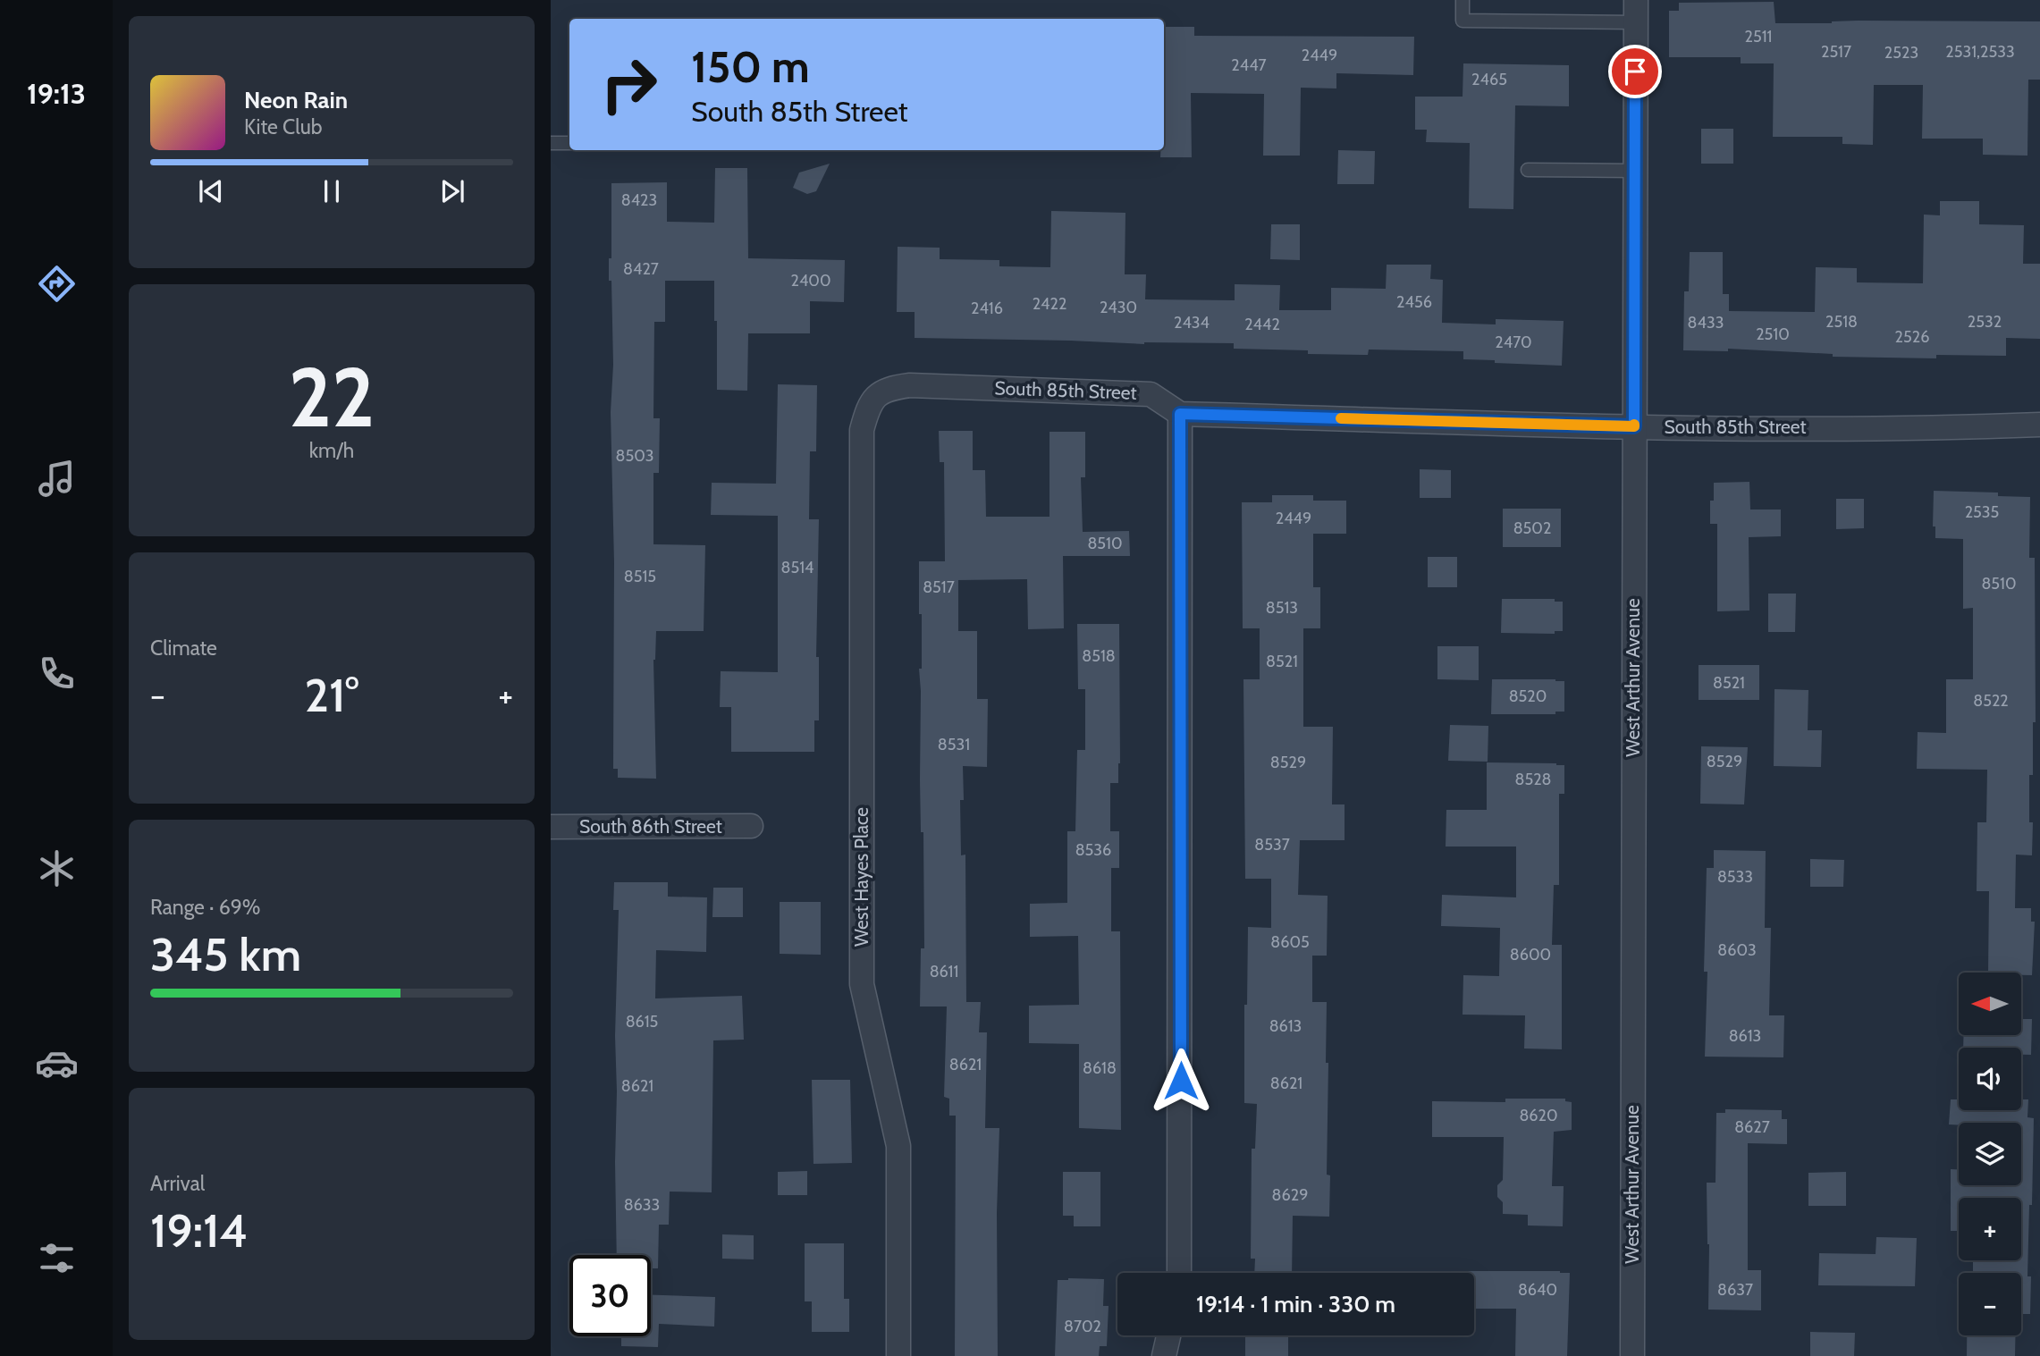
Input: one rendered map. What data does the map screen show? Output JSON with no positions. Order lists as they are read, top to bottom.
{
  "streets": {
    "street": [
      "South 85th Street",
      "West Arthur Avenue",
      "South 86th Street",
      "West Hayes Place"
    ]
  },
  "crossings": [
    ["South 85th Street", "West Arthur Avenue"],
    ["South 85th Street", "West Hayes Place"]
  ],
  "house_numbers": [
    "2511",
    "2517",
    "2531,2533",
    "2523",
    "2449",
    "2447",
    "2465",
    "8423",
    "8427",
    "2400",
    "2456",
    "2422",
    "2430",
    "2416",
    "2518",
    "2532",
    "2434",
    "8433",
    "2442",
    "2510",
    "2526",
    "2470",
    "8503",
    "2535",
    "2449",
    "8502",
    "8510",
    "8514",
    "8515",
    "8510",
    "8517",
    "8513",
    "8518",
    "8521",
    "8521",
    "8520",
    "8522",
    "8531",
    "8529",
    "8529",
    "8528",
    "8537",
    "8536",
    "8533",
    "8605",
    "8603",
    "8600",
    "8611",
    "8615",
    "8613",
    "8613",
    "8621",
    "8618",
    "8621",
    "8621",
    "8620",
    "8627",
    "8629",
    "8633",
    "8640",
    "8637",
    "8702"
  ],
  "north": "left",
  "page": {
    "tabs": "19:13",
    "turn": ["150 m", "South 85th Street"],
    "song": ["Neon Rain", "Kite Club"],
    "tile": [
      ["22", "km/h"],
      "Climate",
      ["Range · 69%", "345 km"],
      ["Arrival", "19:14"]
    ],
    "heat": ["−", "21°", "+"],
    "map_buttons": ["+", "−"],
    "limit": "30",
    "trip": "19:14 · 1 min · 330 m"
  }
}
